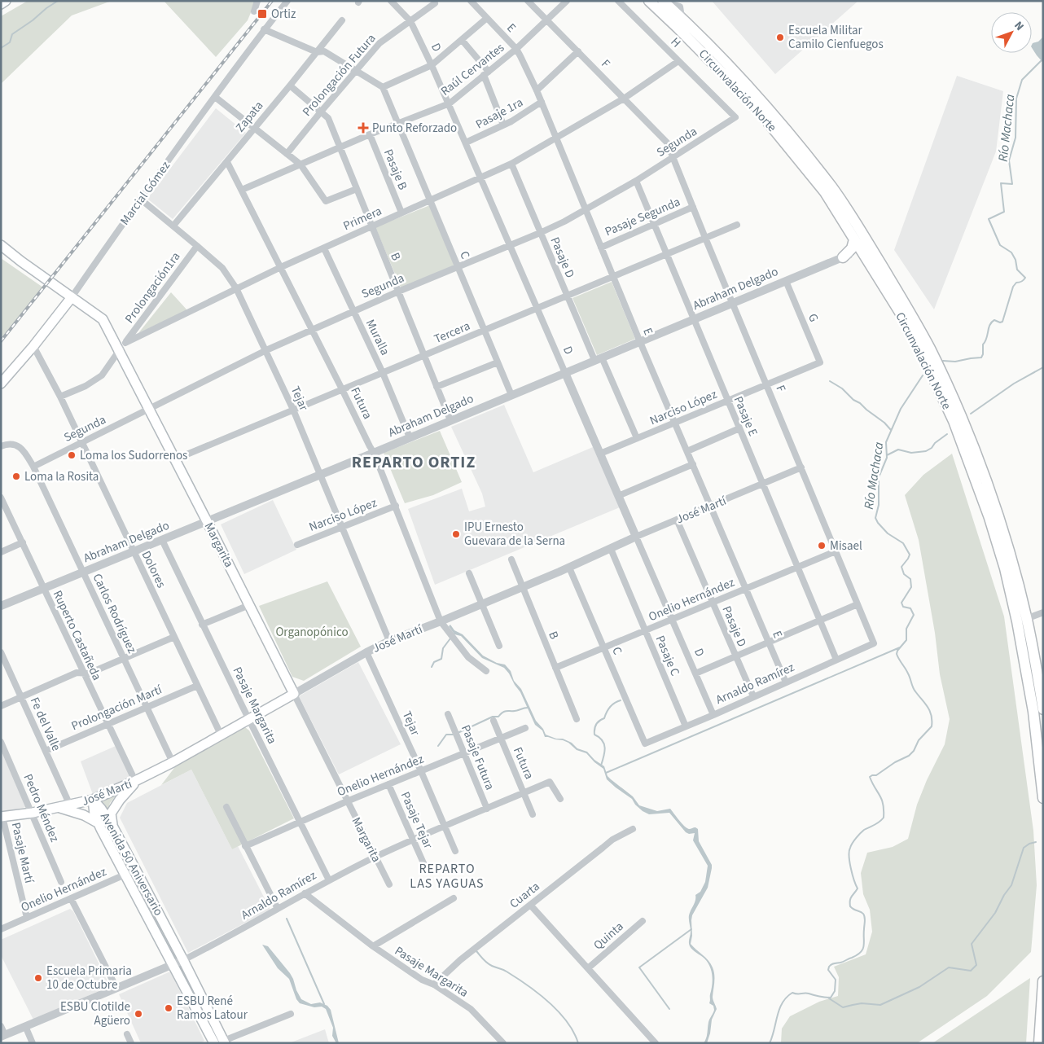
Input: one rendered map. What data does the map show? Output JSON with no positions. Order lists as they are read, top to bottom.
{
  "streets": {
    "highway": ["Circunvalación Norte"],
    "main road": [
      "Marcial Gómez",
      "José Martí",
      "Margarita",
      "Avenida 50 Aniversario"
    ],
    "street": [
      "E",
      "H",
      "D",
      "F",
      "Raúl Cervantes",
      "Prolongación Futura",
      "Pasaje 1ra",
      "Zapata",
      "Segunda",
      "Pasaje B",
      "Pasaje Segunda",
      "Primera",
      "C",
      "B",
      "Pasaje D",
      "Prolongación1ra",
      "Abraham Delgado",
      "G",
      "Tercera",
      "Muralla",
      "Tejar",
      "Futura",
      "Narciso López",
      "Pasaje E",
      "Dolores",
      "Onelio Hernández",
      "Carlos Rodríguez",
      "Ruperto Castañeda",
      "Pasaje C",
      "Arnaldo Ramírez",
      "Pasaje Margarita",
      "Prolongación Martí",
      "Fe del Valle",
      "Pasaje Futura",
      "Pedro Méndez",
      "Pasaje Tejar",
      "Pasaje Martí",
      "Cuarta",
      "Quinta"
    ]
  },
  "crossings": [
    ["E", "Raúl Cervantes"],
    ["E", "Pasaje 1ra"],
    ["E", "Segunda"],
    ["E", "Pasaje Segunda"],
    ["E", "Primera"],
    ["E", "Abraham Delgado"],
    ["E", "Tercera"],
    ["E", "Narciso López"],
    ["E", "José Martí"],
    ["E", "Onelio Hernández"],
    ["E", "Arnaldo Ramírez"],
    ["H", "Segunda"],
    ["H", "Primera"],
    ["D", "Raúl Cervantes"],
    ["D", "Prolongación Futura"],
    ["D", "Pasaje 1ra"],
    ["D", "Segunda"],
    ["D", "Primera"],
    ["D", "Abraham Delgado"],
    ["D", "Tercera"],
    ["D", "Narciso López"],
    ["D", "José Martí"],
    ["D", "Onelio Hernández"],
    ["D", "Arnaldo Ramírez"],
    ["F", "Raúl Cervantes"],
    ["F", "Pasaje 1ra"],
    ["F", "Segunda"],
    ["F", "Pasaje Segunda"],
    ["F", "Primera"],
    ["F", "Abraham Delgado"],
    ["F", "Tercera"],
    ["F", "Narciso López"],
    ["F", "José Martí"],
    ["F", "Onelio Hernández"],
    ["F", "Arnaldo Ramírez"],
    ["Raúl Cervantes", "Pasaje B"],
    ["Raúl Cervantes", "C"],
    ["Raúl Cervantes", "B"],
    ["Raúl Cervantes", "Futura"],
    ["Prolongación Futura", "B"],
    ["Circunvalación Norte", "Abraham Delgado"],
    ["Zapata", "B"],
    ["Zapata", "Tejar"],
    ["Zapata", "Futura"],
    ["Segunda", "C"],
    ["Segunda", "B"],
    ["Segunda", "Pasaje D"],
    ["Segunda", "Muralla"],
    ["Segunda", "Tejar"],
    ["Segunda", "Futura"],
    ["Segunda", "Pasaje E"],
    ["Segunda", "Margarita"],
    ["Segunda", "Dolores"],
    ["Segunda", "Carlos Rodríguez"],
    ["Pasaje B", "Primera"],
    ["Marcial Gómez", "Tejar"],
    ["Marcial Gómez", "Margarita"],
    ["Marcial Gómez", "Dolores"],
    ["Pasaje Segunda", "Pasaje E"],
    ["Primera", "C"],
    ["Primera", "B"],
    ["Primera", "Pasaje D"],
    ["Primera", "Prolongación1ra"],
    ["Primera", "Muralla"],
    ["Primera", "Tejar"],
    ["Primera", "Futura"],
    ["Primera", "Margarita"],
    ["Primera", "Dolores"],
    ["C", "Abraham Delgado"],
    ["C", "Tercera"],
    ["C", "José Martí"],
    ["C", "Onelio Hernández"],
    ["C", "Arnaldo Ramírez"],
    ["B", "Abraham Delgado"],
    ["B", "Tercera"],
    ["B", "José Martí"],
    ["B", "Onelio Hernández"],
    ["Pasaje D", "Abraham Delgado"],
    ["Pasaje D", "Tercera"],
    ["Pasaje D", "Narciso López"],
    ["Pasaje D", "José Martí"],
    ["Pasaje D", "Onelio Hernández"],
    ["Pasaje D", "Arnaldo Ramírez"],
    ["Prolongación1ra", "Tejar"],
    ["Prolongación1ra", "Margarita"],
    ["Abraham Delgado", "G"],
    ["Abraham Delgado", "Muralla"],
    ["Abraham Delgado", "Tejar"],
    ["Abraham Delgado", "Futura"],
    ["Abraham Delgado", "Pasaje E"],
    ["Abraham Delgado", "Margarita"],
    ["Abraham Delgado", "Dolores"],
    ["Abraham Delgado", "Carlos Rodríguez"],
    ["Abraham Delgado", "Ruperto Castañeda"],
    ["Abraham Delgado", "Pasaje Margarita"],
    ["G", "Narciso López"],
    ["Tercera", "Muralla"],
    ["Tercera", "Tejar"],
    ["Tercera", "Futura"],
    ["Tercera", "Pasaje E"],
    ["Tercera", "Margarita"],
    ["Tejar", "Narciso López"],
    ["Tejar", "José Martí"],
    ["Tejar", "Onelio Hernández"],
    ["Tejar", "Arnaldo Ramírez"],
    ["Futura", "Narciso López"],
    ["Futura", "José Martí"],
    ["Futura", "Onelio Hernández"],
    ["Futura", "Arnaldo Ramírez"],
    ["Narciso López", "Pasaje E"],
    ["Pasaje E", "José Martí"],
    ["Pasaje E", "Onelio Hernández"],
    ["Pasaje E", "Arnaldo Ramírez"],
    ["José Martí", "Margarita"],
    ["José Martí", "Dolores"],
    ["José Martí", "Carlos Rodríguez"],
    ["José Martí", "Ruperto Castañeda"],
    ["José Martí", "Pasaje C"],
    ["José Martí", "Pasaje Margarita"],
    ["José Martí", "Fe del Valle"],
    ["José Martí", "Pedro Méndez"],
    ["José Martí", "Pasaje Martí"],
    ["José Martí", "Avenida 50 Aniversario"],
    ["Margarita", "Onelio Hernández"],
    ["Margarita", "Arnaldo Ramírez"],
    ["Dolores", "Prolongación Martí"],
    ["Onelio Hernández", "Pasaje C"],
    ["Onelio Hernández", "Pasaje Margarita"],
    ["Onelio Hernández", "Pasaje Futura"],
    ["Onelio Hernández", "Pasaje Tejar"],
    ["Onelio Hernández", "Pasaje Martí"],
    ["Onelio Hernández", "Avenida 50 Aniversario"],
    ["Carlos Rodríguez", "Prolongación Martí"],
    ["Ruperto Castañeda", "Prolongación Martí"],
    ["Pasaje C", "Arnaldo Ramírez"],
    ["Arnaldo Ramírez", "Pasaje Margarita"],
    ["Arnaldo Ramírez", "Pasaje Futura"],
    ["Arnaldo Ramírez", "Pasaje Tejar"],
    ["Arnaldo Ramírez", "Avenida 50 Aniversario"],
    ["Pasaje Margarita", "Cuarta"],
    ["Prolongación Martí", "Fe del Valle"]
  ],
  "districts": ["REPARTO ORTIZ", "REPARTO LAS YAGUAS"],
  "water": ["Río Machaca"],
  "parks": ["Organopónico"],
  "places": {
    "transit": ["Ortiz"],
    "other": [
      "Escuela Militar Camilo Cienfuegos",
      "Loma los Sudorrenos",
      "Loma la Rosita",
      "IPU Ernesto Guevara de la Serna",
      "Misael",
      "Escuela Primaria 10 de Octubre",
      "ESBU René Ramos Latour",
      "ESBU Clotilde Agüero"
    ],
    "health": ["Punto Reforzado"]
  },
  "north": "top right"
}
